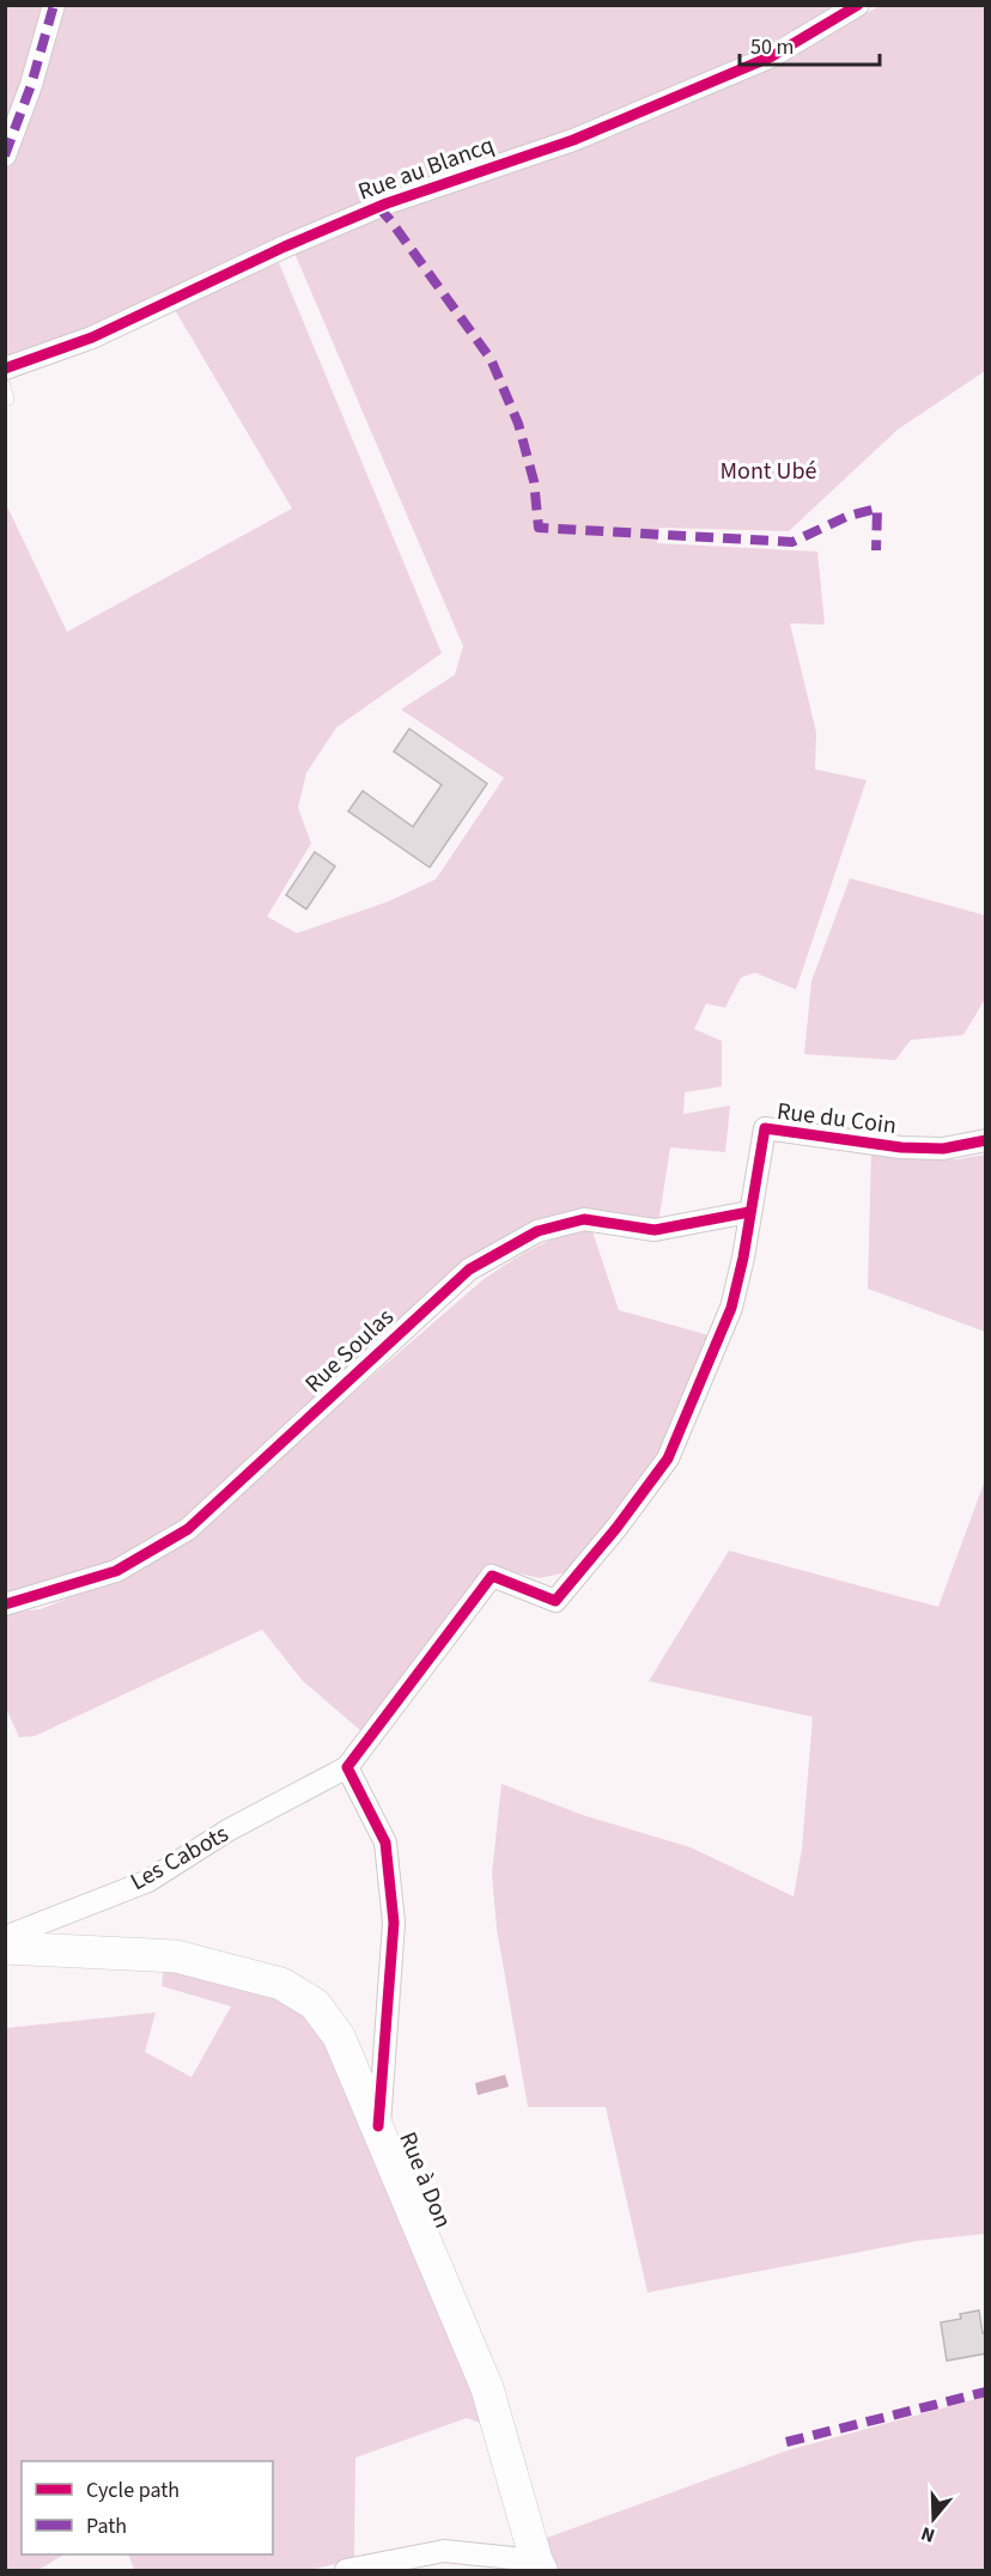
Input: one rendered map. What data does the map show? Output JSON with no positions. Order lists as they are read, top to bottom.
{
  "streets": {
    "main road": ["Rue à Don"],
    "street": [
      "Rue au Blancq",
      "Rue du Coin",
      "Rue Soulas",
      "Les Cabots"
    ]
  },
  "crossings": [
    ["Rue du Coin", "Rue Soulas"]
  ],
  "parks": ["Mont Ubé"],
  "legend": ["Cycle path", "Path"],
  "scale_bar": "50 m",
  "north": "bottom"
}
